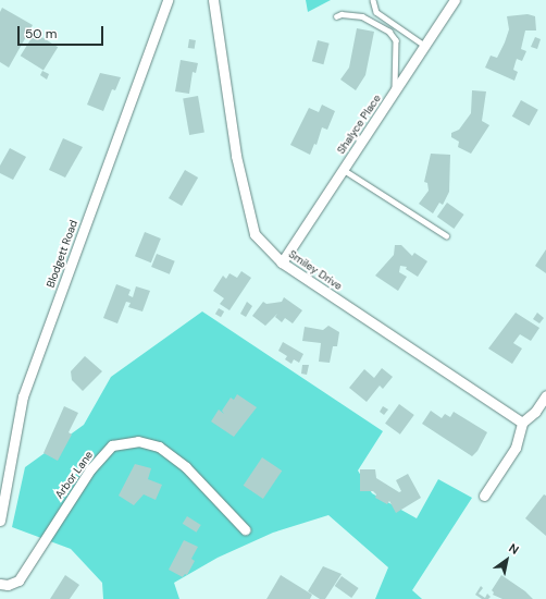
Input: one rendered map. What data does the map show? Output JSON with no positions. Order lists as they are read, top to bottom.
{
  "streets": {
    "street": [
      "Shalyce Place",
      "Blodgett Road",
      "Smiley Drive",
      "Arbor Lane"
    ]
  },
  "crossings": [
    ["Shalyce Place", "Smiley Drive"]
  ],
  "scale_bar": "50 m",
  "north": "top right"
}
